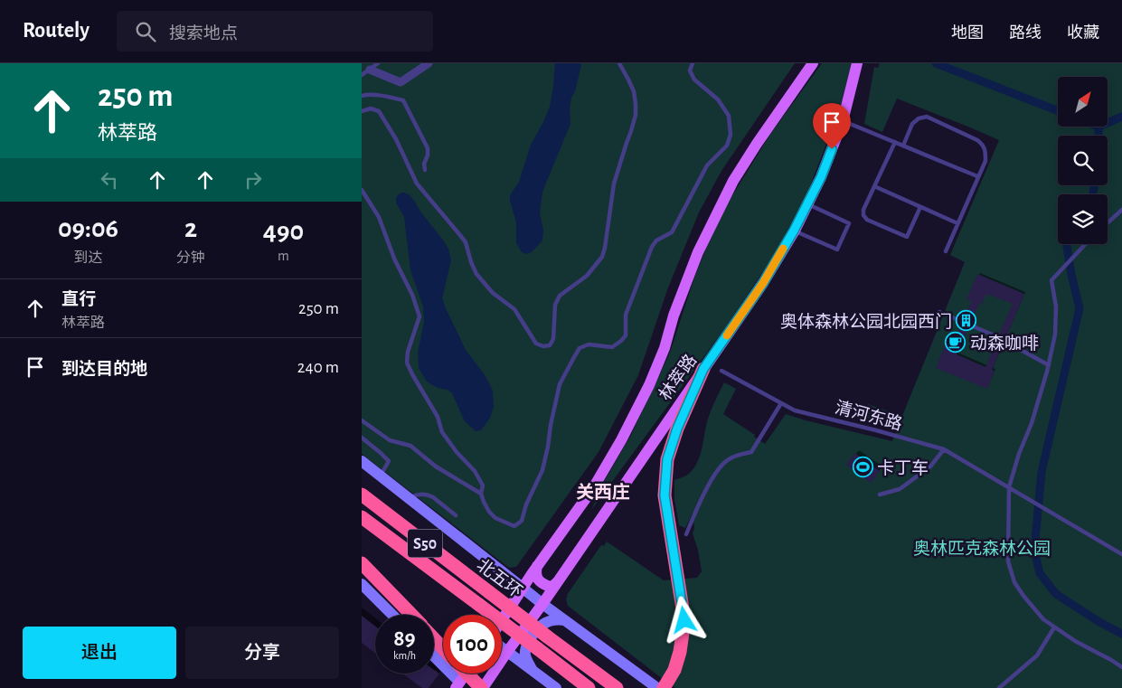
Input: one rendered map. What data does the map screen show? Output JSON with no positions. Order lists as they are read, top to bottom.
{
  "streets": {
    "highway": ["S50", "北五环"],
    "main road": ["林萃路"],
    "lane": ["清河东路"]
  },
  "districts": ["关西庄"],
  "parks": ["奥林匹克森林公园"],
  "places": {
    "building": ["奥体森林公园北园西门"],
    "cafe": ["动森咖啡"],
    "sports": ["卡丁车"]
  },
  "north": "top right",
  "page": {
    "header": "Routely",
    "search": "搜索地点",
    "nav": ["地图", "路线", "收藏"],
    "turn": ["250 m", "林萃路"],
    "eta": [
      "09:06",
      "到达",
      "2",
      "分钟",
      "490",
      "m"
    ],
    "list": [
      {
        "name": "直行",
        "note": "林萃路",
        "value": "250 m"
      },
      {
        "name": "到达目的地",
        "value": "240 m"
      }
    ],
    "speed": "89 km/h",
    "limit": "100",
    "buttons": ["退出", "分享"]
  }
}
